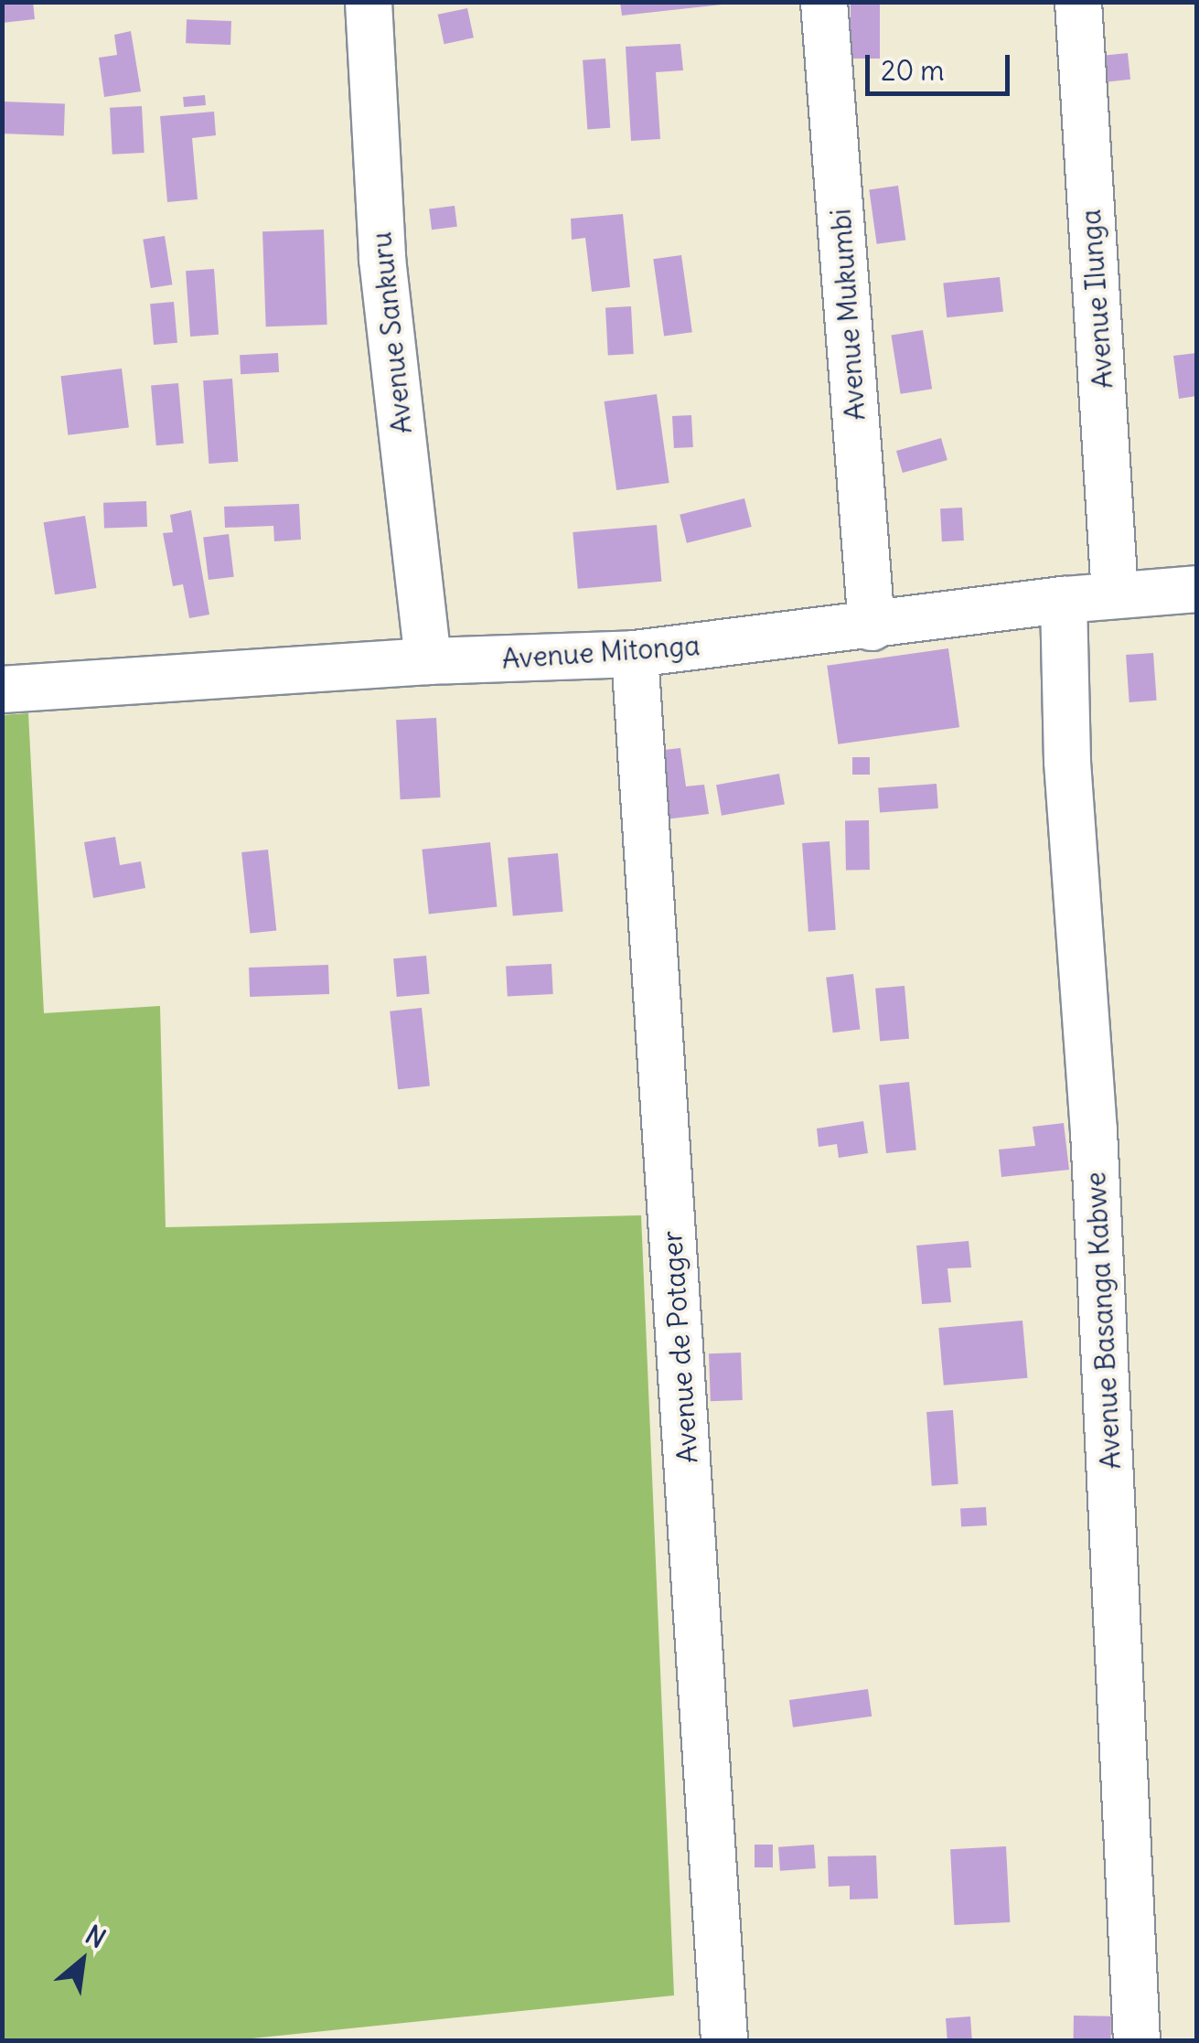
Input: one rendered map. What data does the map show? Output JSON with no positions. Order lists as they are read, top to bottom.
{
  "streets": {
    "street": [
      "Avenue Ilunga",
      "Avenue Mukumbi",
      "Avenue Sankuru",
      "Avenue Mitonga",
      "Avenue Basanga Kabwe",
      "Avenue de Potager"
    ]
  },
  "crossings": [
    ["Avenue Ilunga", "Avenue Mitonga"],
    ["Avenue Mukumbi", "Avenue Mitonga"],
    ["Avenue Sankuru", "Avenue Mitonga"],
    ["Avenue Mitonga", "Avenue Basanga Kabwe"],
    ["Avenue Mitonga", "Avenue de Potager"]
  ],
  "scale_bar": "20 m",
  "north": "top right"
}
